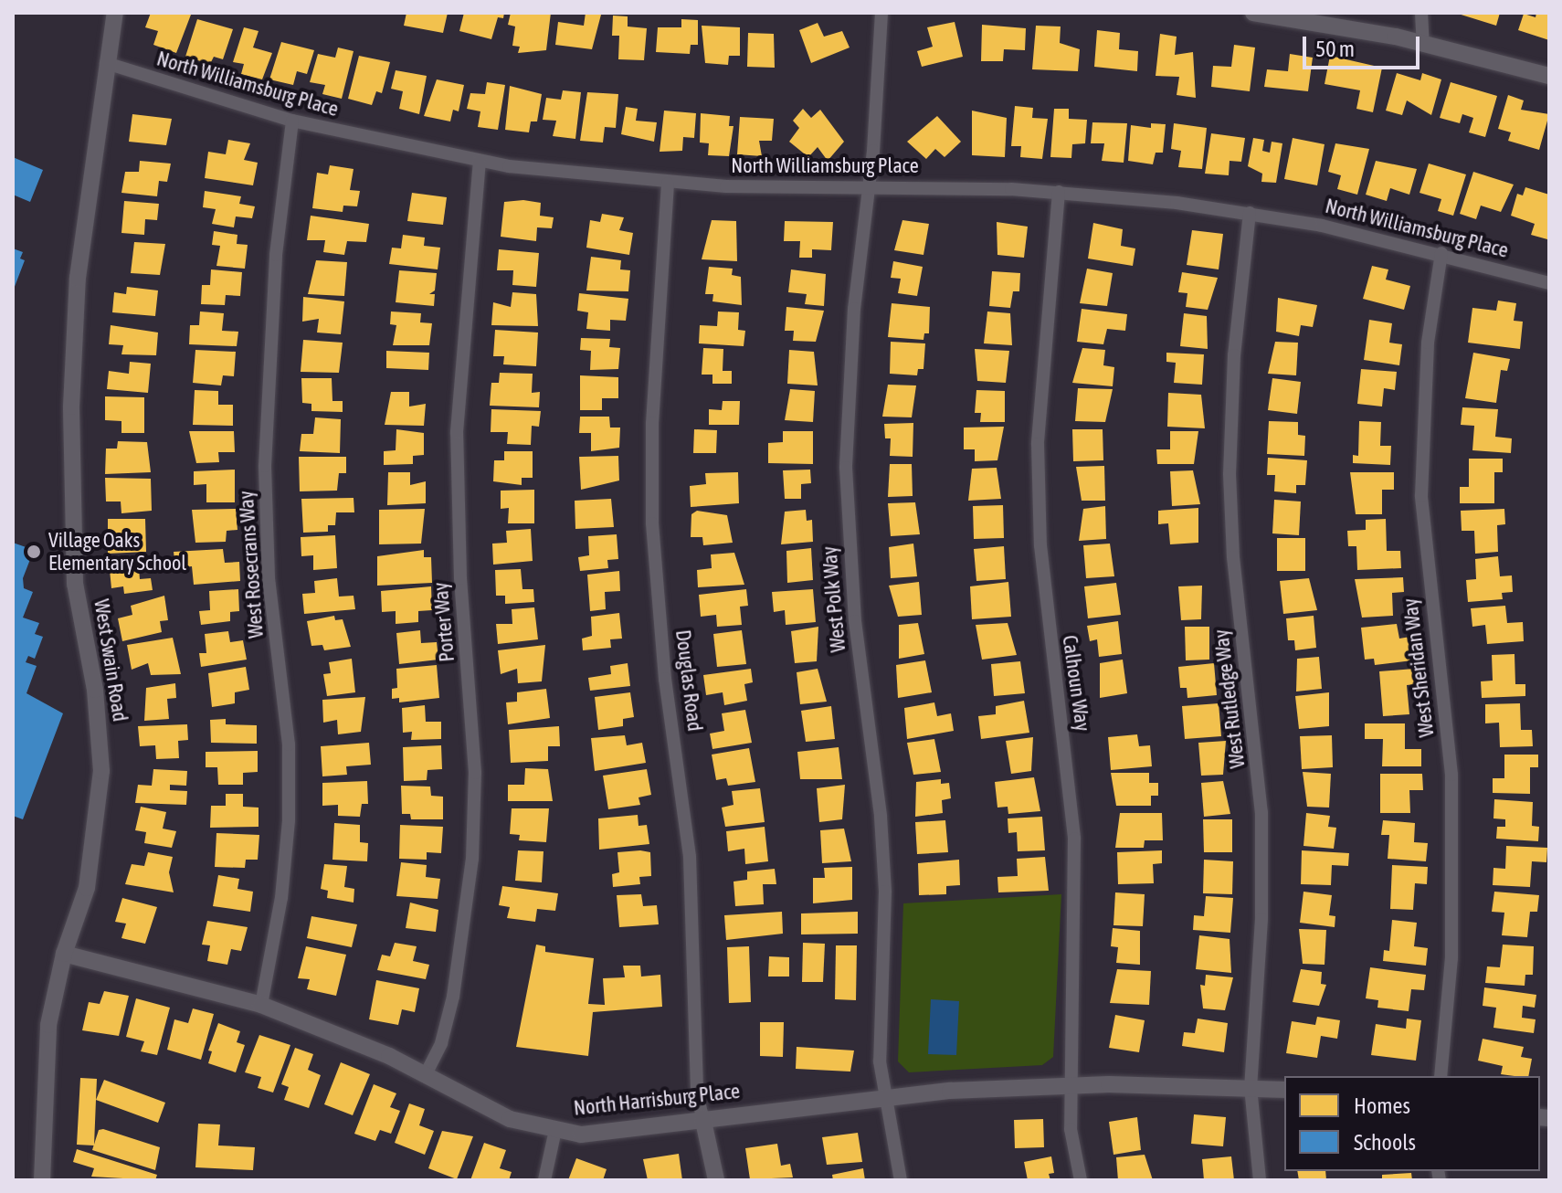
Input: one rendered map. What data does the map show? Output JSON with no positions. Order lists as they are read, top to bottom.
{
  "streets": {
    "street": [
      "North Williamsburg Place",
      "West Rosecrans Way",
      "West Polk Way",
      "Porter Way",
      "West Swain Road",
      "West Sheridan Way",
      "Douglas Road",
      "Calhoun Way",
      "West Rutledge Way",
      "North Harrisburg Place"
    ]
  },
  "crossings": [
    ["North Williamsburg Place", "West Rosecrans Way"],
    ["North Williamsburg Place", "West Polk Way"],
    ["North Williamsburg Place", "Porter Way"],
    ["North Williamsburg Place", "West Swain Road"],
    ["North Williamsburg Place", "West Sheridan Way"],
    ["North Williamsburg Place", "Douglas Road"],
    ["North Williamsburg Place", "Calhoun Way"],
    ["North Williamsburg Place", "West Rutledge Way"],
    ["West Rosecrans Way", "North Harrisburg Place"],
    ["West Polk Way", "North Harrisburg Place"],
    ["Porter Way", "North Harrisburg Place"],
    ["West Swain Road", "North Harrisburg Place"],
    ["Douglas Road", "North Harrisburg Place"],
    ["Calhoun Way", "North Harrisburg Place"],
    ["West Rutledge Way", "North Harrisburg Place"]
  ],
  "places": ["Village Oaks Elementary School"],
  "legend": ["Homes", "Schools"],
  "scale_bar": "50 m"
}
